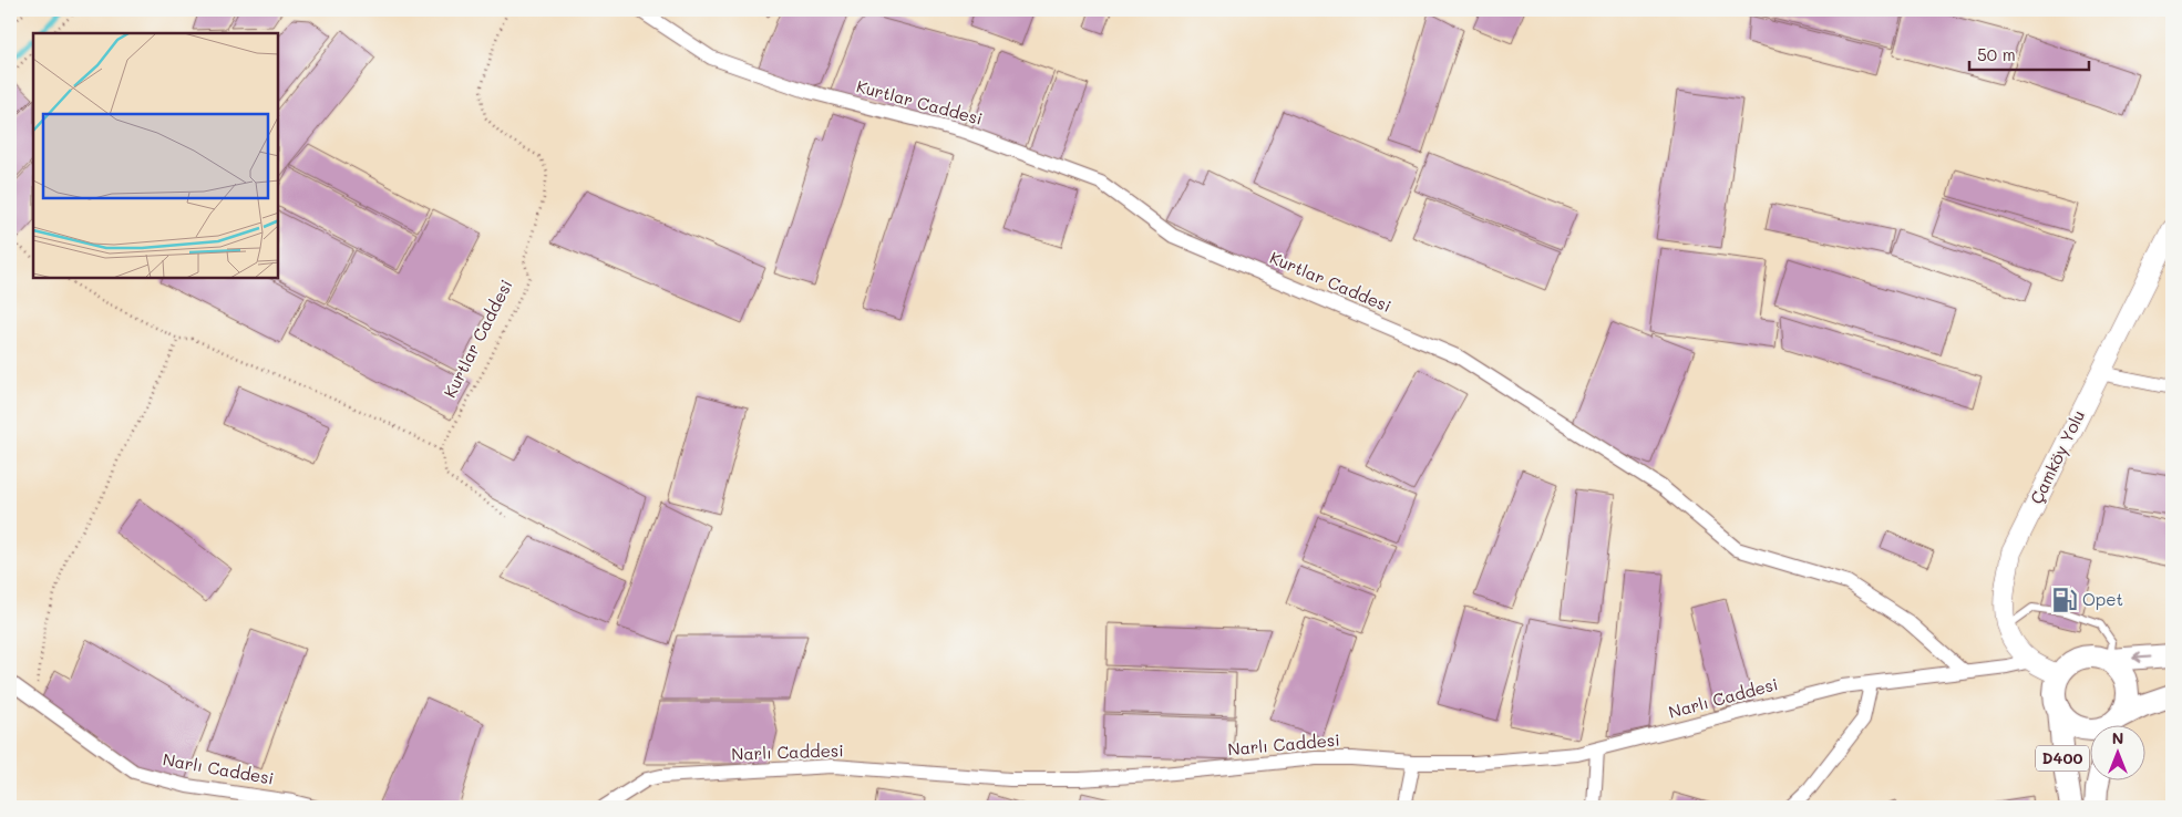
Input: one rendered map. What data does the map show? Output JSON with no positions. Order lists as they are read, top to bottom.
{
  "streets": {
    "main road": ["Çamköy Yolu", "D400"],
    "street": ["Kurtlar Caddesi", "Narlı Caddesi"]
  },
  "crossings": [
    ["Kurtlar Caddesi", "Narlı Caddesi"],
    ["Çamköy Yolu", "Narlı Caddesi"],
    ["Çamköy Yolu", "D400"]
  ],
  "places": {
    "fuel station": ["Opet"]
  },
  "scale_bar": "50 m",
  "north": "top"
}
